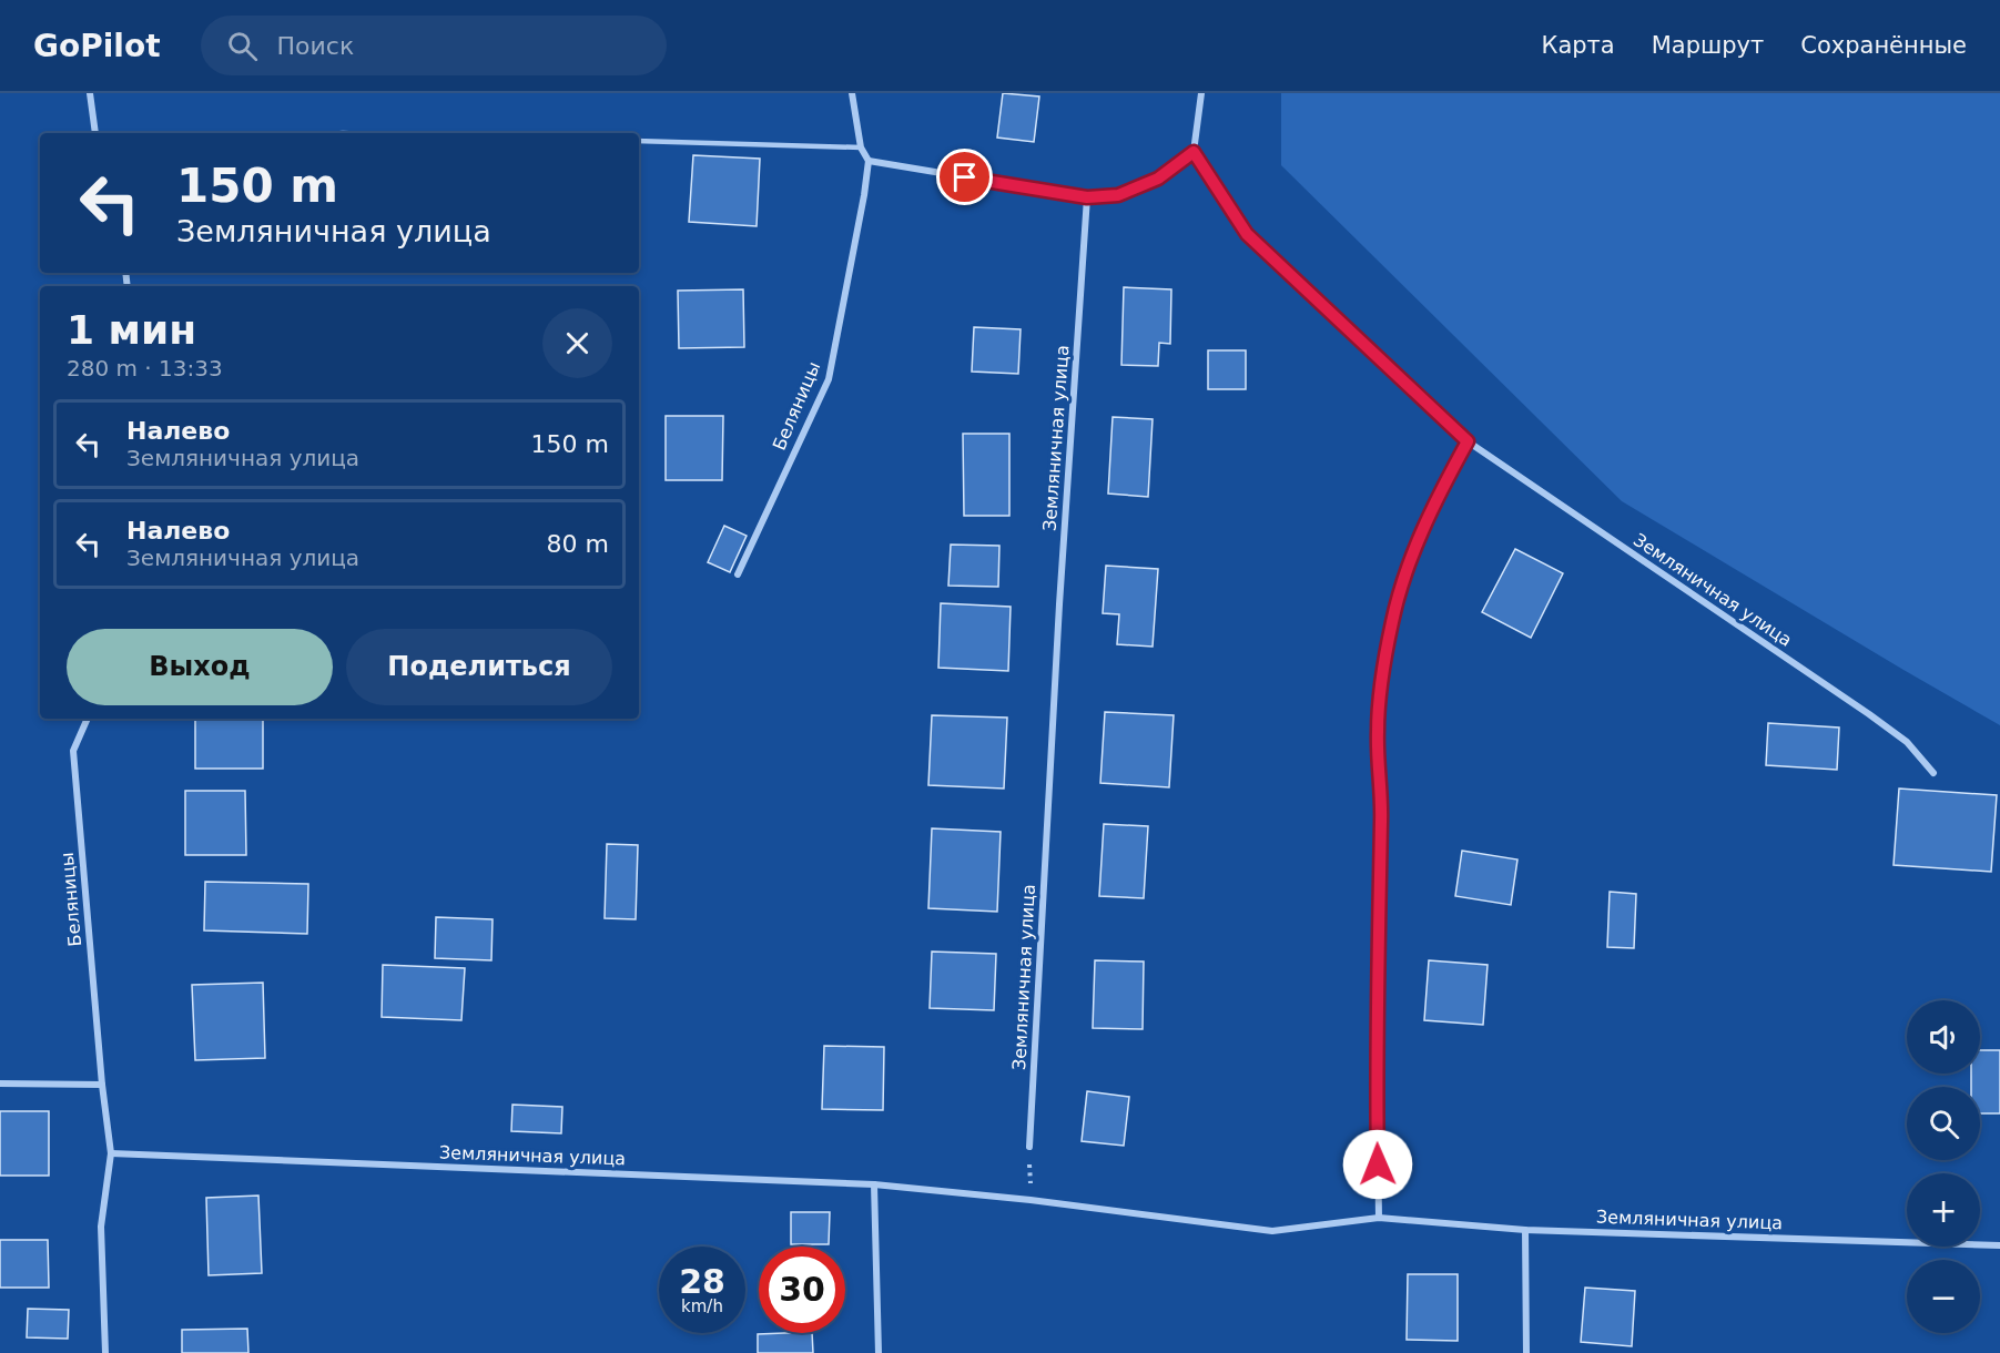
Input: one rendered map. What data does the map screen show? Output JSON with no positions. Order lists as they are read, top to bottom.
{
  "streets": {
    "street": ["Беляницы", "Земляничная улица"]
  },
  "crossings": [
    ["Беляницы", "Земляничная улица"]
  ],
  "page": {
    "header": "GoPilot",
    "search": "Поиск",
    "nav": ["Карта", "Маршрут", "Сохранённые"],
    "turn": ["150 m", "Земляничная улица"],
    "heading": ["1 мин", "280 m · 13:33"],
    "list": [
      {
        "name": "Налево",
        "note": "Земляничная улица",
        "value": "150 m"
      },
      {
        "name": "Налево",
        "note": "Земляничная улица",
        "value": "80 m"
      }
    ],
    "buttons": ["Выход", "Поделиться"],
    "map_buttons": ["+", "−"],
    "speed": "28 km/h",
    "limit": "30"
  }
}
